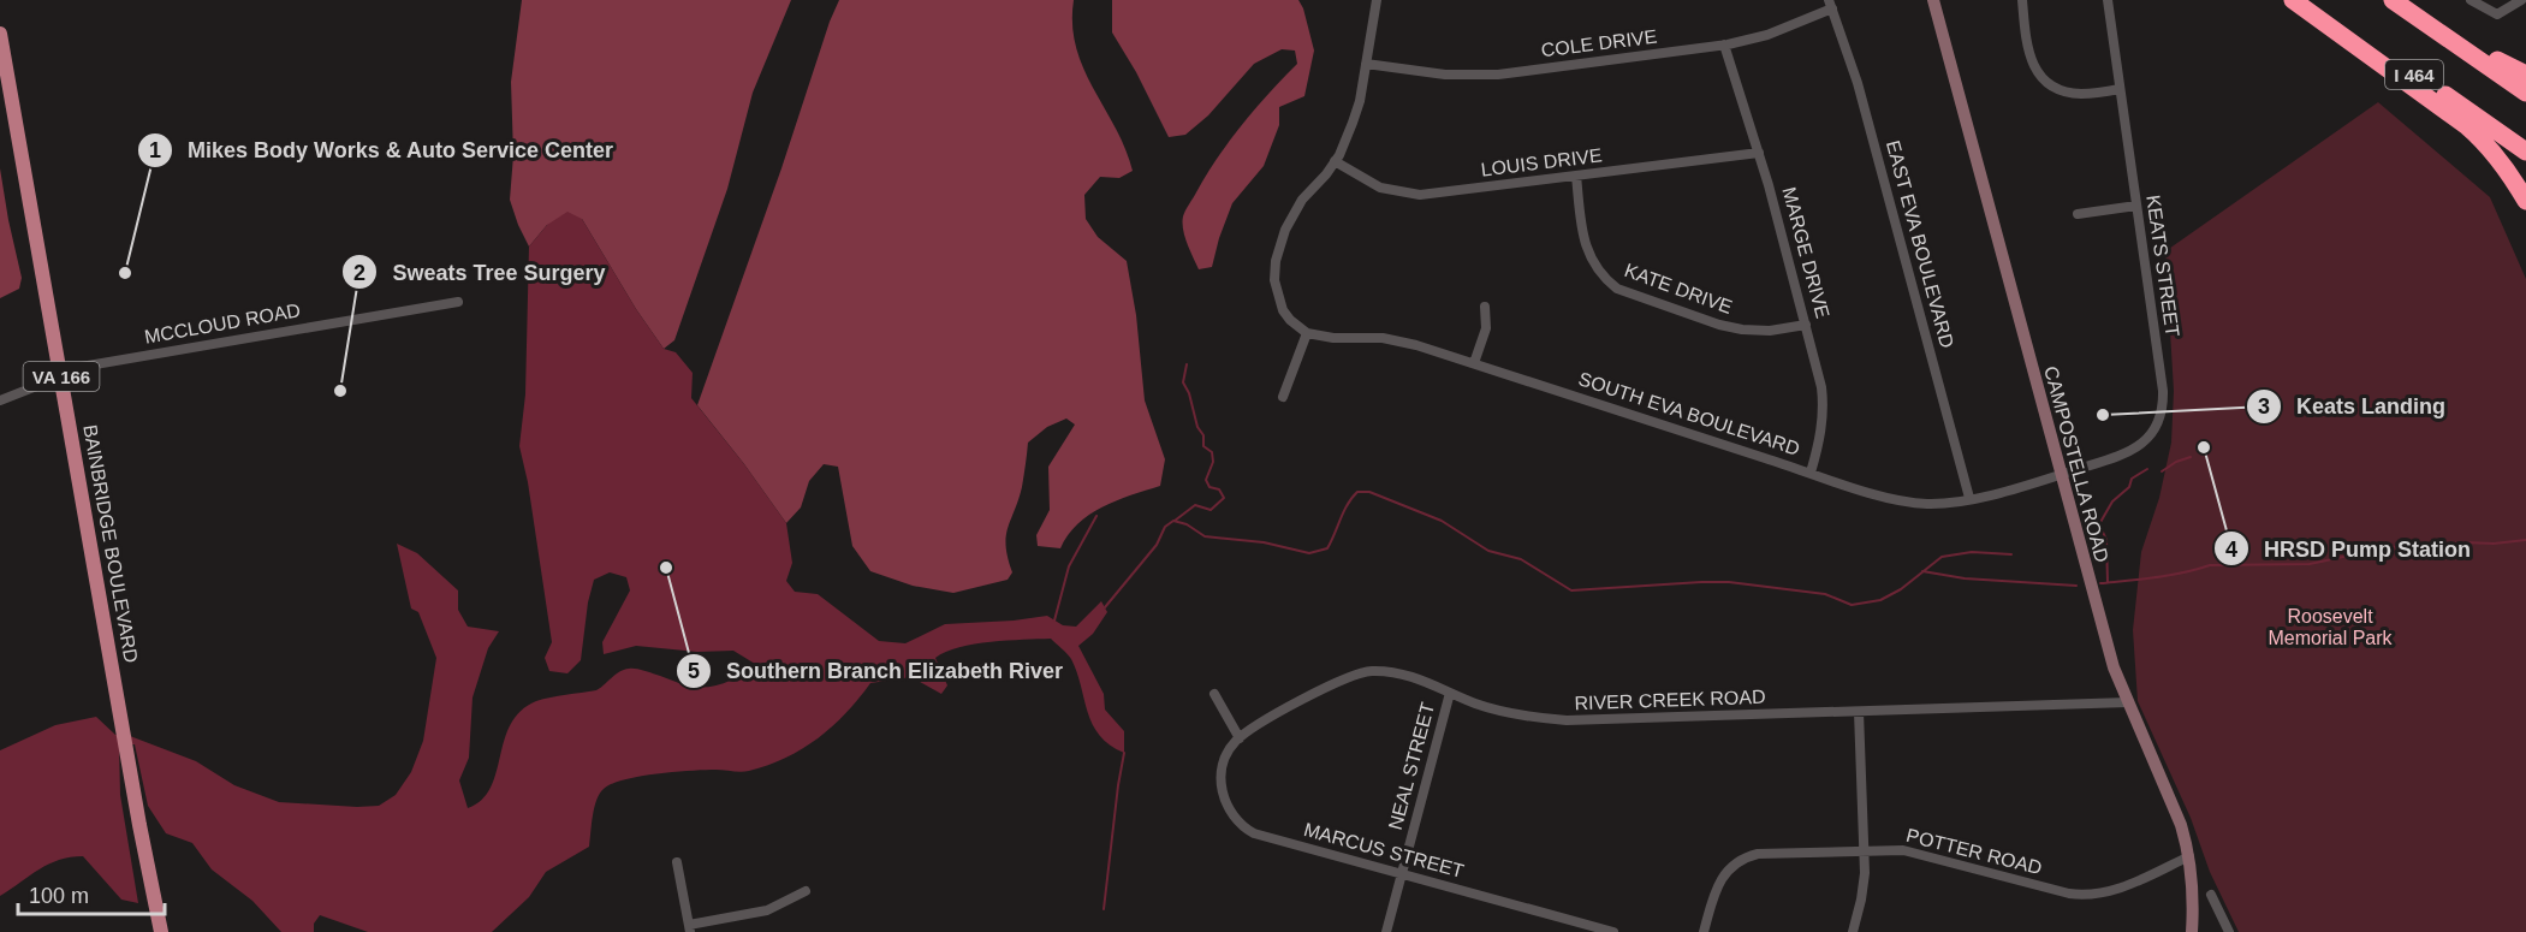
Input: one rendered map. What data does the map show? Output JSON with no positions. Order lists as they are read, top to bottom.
{
  "streets": {
    "highway": ["I 464"],
    "main road": ["VA 166", "CAMPOSTELLA ROAD", "BAINBRIDGE BOULEVARD"],
    "street": [
      "COLE DRIVE",
      "LOUIS DRIVE",
      "EAST EVA BOULEVARD",
      "MARGE DRIVE",
      "KEATS STREET",
      "KATE DRIVE",
      "MCCLOUD ROAD",
      "SOUTH EVA BOULEVARD",
      "RIVER CREEK ROAD",
      "NEAL STREET",
      "MARCUS STREET",
      "POTTER ROAD"
    ]
  },
  "crossings": [
    ["COLE DRIVE", "EAST EVA BOULEVARD"],
    ["COLE DRIVE", "MARGE DRIVE"],
    ["LOUIS DRIVE", "MARGE DRIVE"],
    ["LOUIS DRIVE", "KATE DRIVE"],
    ["EAST EVA BOULEVARD", "SOUTH EVA BOULEVARD"],
    ["MARGE DRIVE", "KATE DRIVE"],
    ["MARGE DRIVE", "SOUTH EVA BOULEVARD"],
    ["KEATS STREET", "SOUTH EVA BOULEVARD"],
    ["KEATS STREET", "CAMPOSTELLA ROAD"],
    ["MCCLOUD ROAD", "BAINBRIDGE BOULEVARD"],
    ["SOUTH EVA BOULEVARD", "CAMPOSTELLA ROAD"],
    ["CAMPOSTELLA ROAD", "RIVER CREEK ROAD"],
    ["CAMPOSTELLA ROAD", "POTTER ROAD"],
    ["RIVER CREEK ROAD", "NEAL STREET"],
    ["RIVER CREEK ROAD", "MARCUS STREET"],
    ["NEAL STREET", "MARCUS STREET"]
  ],
  "parks": ["Roosevelt Memorial Park"],
  "places": [
    "Mikes Body Works & Auto Service Center",
    "Sweats Tree Surgery",
    "Keats Landing",
    "HRSD Pump Station",
    "Southern Branch Elizabeth River"
  ],
  "scale_bar": "100 m"
}
